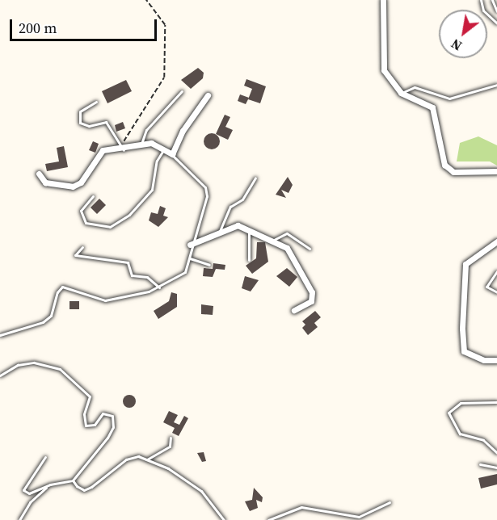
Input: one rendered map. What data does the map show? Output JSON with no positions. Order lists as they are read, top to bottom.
{
  "scale_bar": "200 m",
  "north": "bottom left"
}
